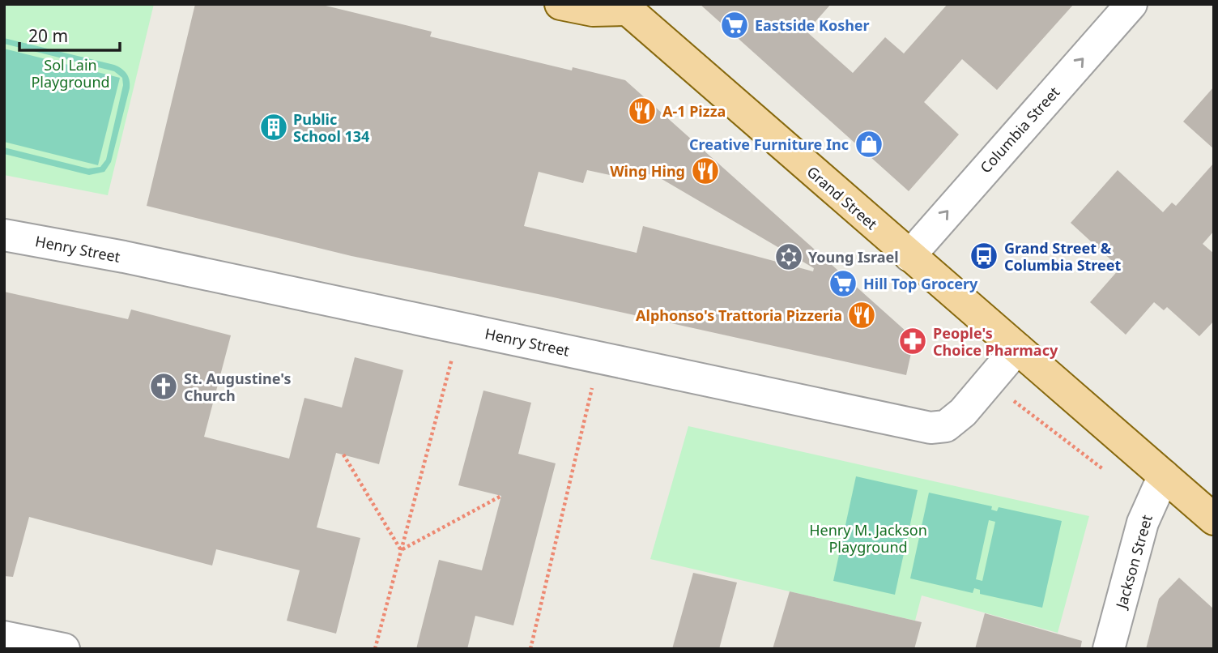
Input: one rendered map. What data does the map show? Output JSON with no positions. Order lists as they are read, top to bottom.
{
  "streets": {
    "main road": ["Grand Street"],
    "street": ["Columbia Street", "Henry Street", "Jackson Street"]
  },
  "crossings": [
    ["Columbia Street", "Grand Street"],
    ["Grand Street", "Henry Street"],
    ["Grand Street", "Jackson Street"]
  ],
  "one_way": ["Columbia Street"],
  "parks": ["Sol Lain Playground", "Henry M. Jackson Playground"],
  "places": {
    "supermarket": ["Eastside Kosher", "Hill Top Grocery"],
    "restaurant": ["A-1 Pizza", "Wing Hing", "Alphonso's Trattoria Pizzeria"],
    "building": ["Public School 134"],
    "shop": ["Creative Furniture Inc"],
    "bus stop": ["Grand Street & Columbia Street"],
    "synagogue": ["Young Israel"],
    "pharmacy": ["People's Choice Pharmacy"],
    "church": ["St. Augustine's Church"]
  },
  "scale_bar": "20 m"
}
